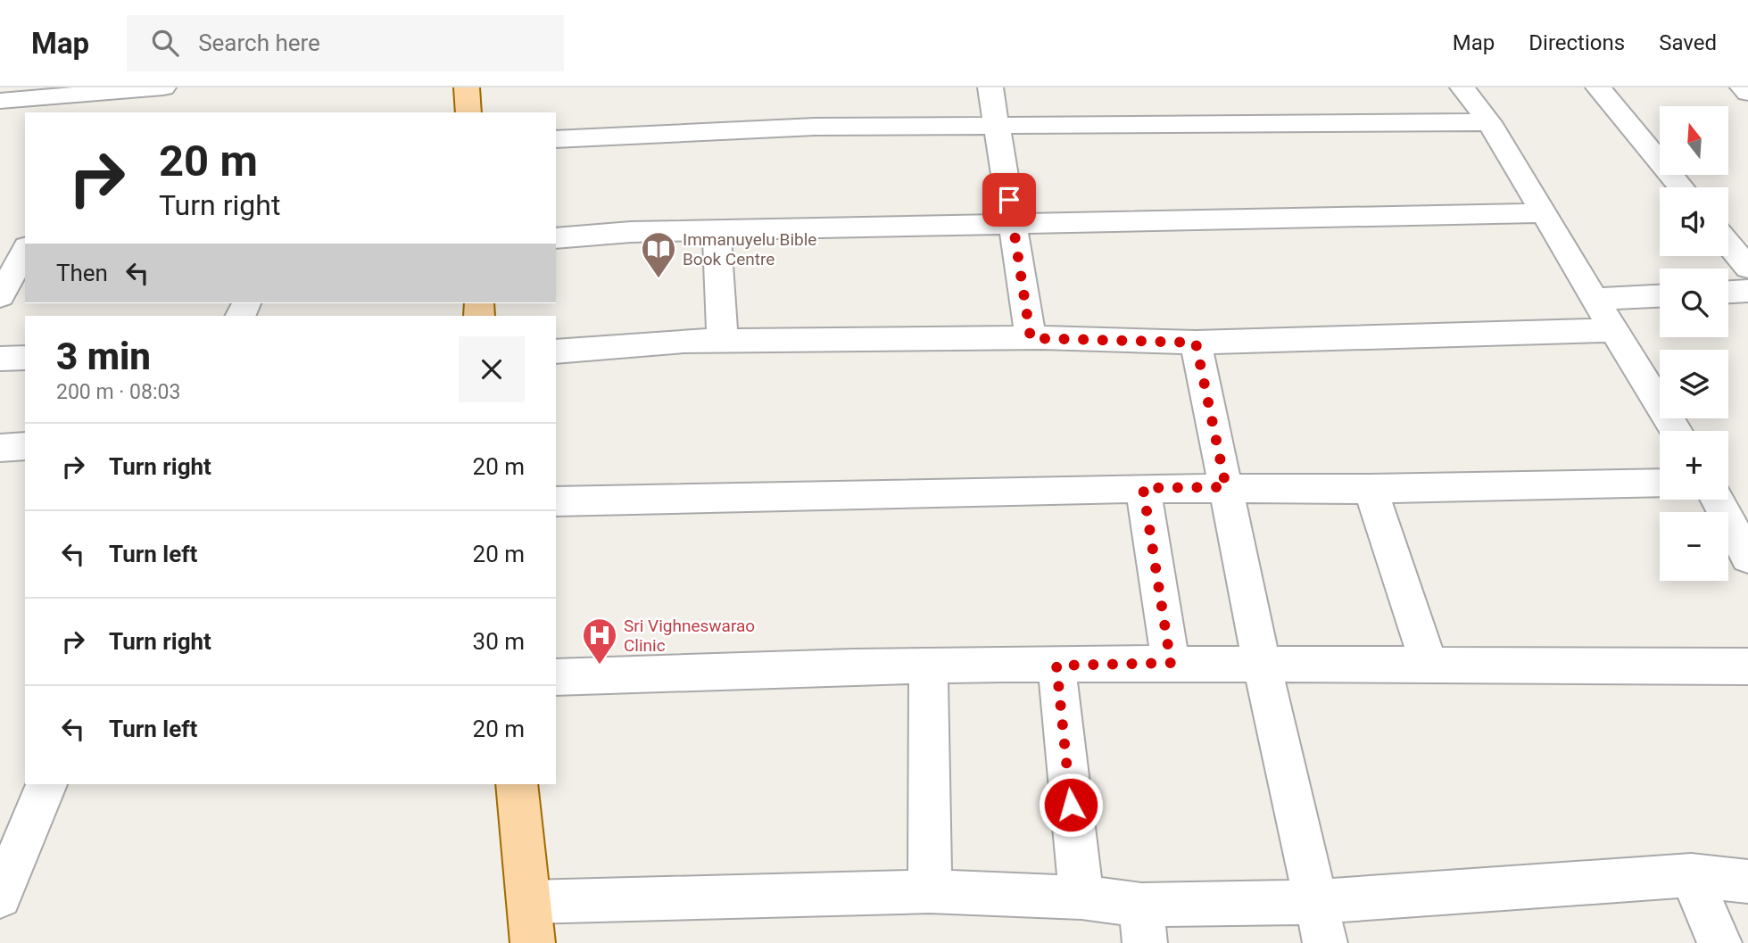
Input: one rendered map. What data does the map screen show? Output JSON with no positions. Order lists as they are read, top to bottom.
{
  "places": {
    "library": ["Immanuyelu Bible Book Centre"],
    "hospital": ["Sri Vighneswarao Clinic"]
  },
  "north": "top",
  "page": {
    "header": "Map",
    "search": "Search here",
    "nav": ["Map", "Directions", "Saved"],
    "map_buttons": ["+", "−"],
    "turn": ["20 m", "Turn right"],
    "then": "Then",
    "heading": ["3 min", "200 m · 08:03"],
    "list": [
      {
        "name": "Turn right",
        "value": "20 m"
      },
      {
        "name": "Turn left",
        "value": "20 m"
      },
      {
        "name": "Turn right",
        "value": "30 m"
      },
      {
        "name": "Turn left",
        "value": "20 m"
      }
    ]
  }
}
